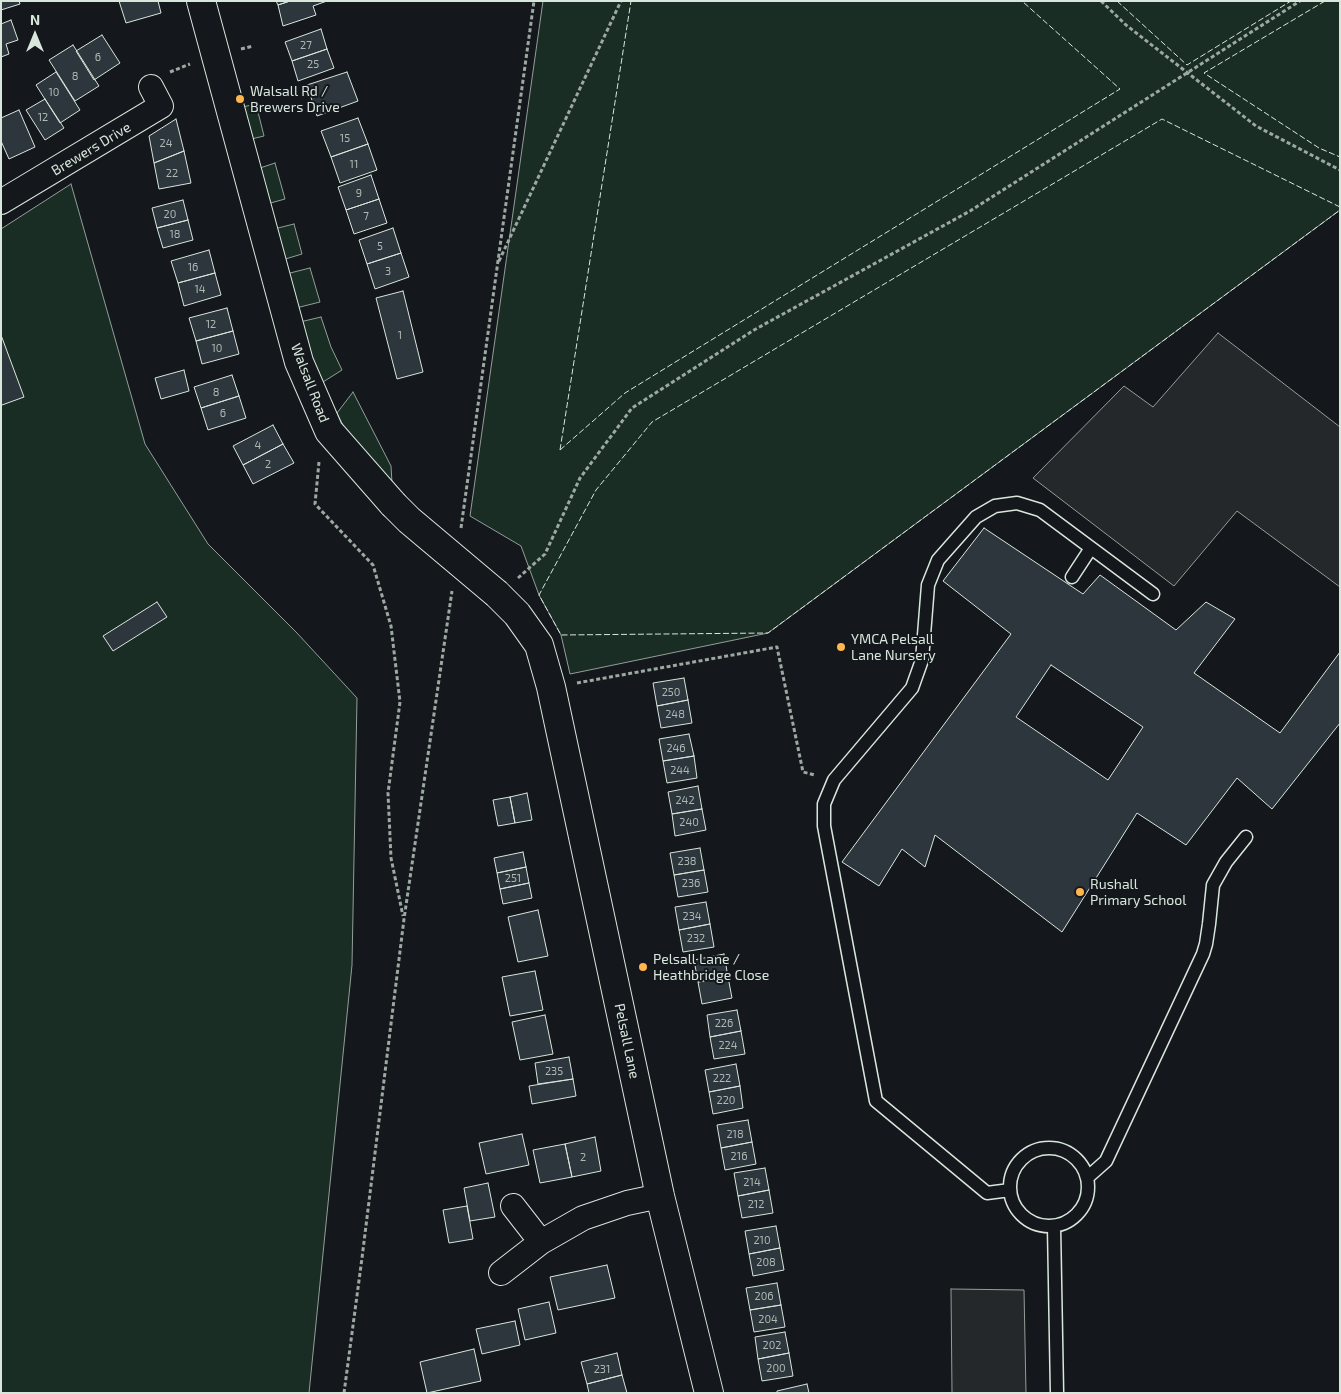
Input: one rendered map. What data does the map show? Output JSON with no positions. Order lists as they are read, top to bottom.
{
  "streets": {
    "main road": ["Walsall Road", "Pelsall Lane"],
    "street": ["Brewers Drive"]
  },
  "crossings": [
    ["Walsall Road", "Pelsall Lane"]
  ],
  "places": [
    "Walsall Rd / Brewers Drive",
    "YMCA Pelsall Lane Nursery",
    "Rushall Primary School",
    "Pelsall Lane / Heathbridge Close"
  ],
  "house_numbers": [
    "27",
    "6",
    "25",
    "8",
    "10",
    "12",
    "15",
    "24",
    "11",
    "22",
    "9",
    "20",
    "7",
    "18",
    "5",
    "16",
    "3",
    "14",
    "12",
    "1",
    "10",
    "8",
    "6",
    "4",
    "2",
    "250",
    "248",
    "246",
    "244",
    "242",
    "240",
    "238",
    "251",
    "236",
    "234",
    "232",
    "226",
    "224",
    "235",
    "222",
    "220",
    "218",
    "216",
    "2",
    "214",
    "212",
    "210",
    "208",
    "206",
    "204",
    "202",
    "200",
    "231"
  ],
  "north": "top"
}
